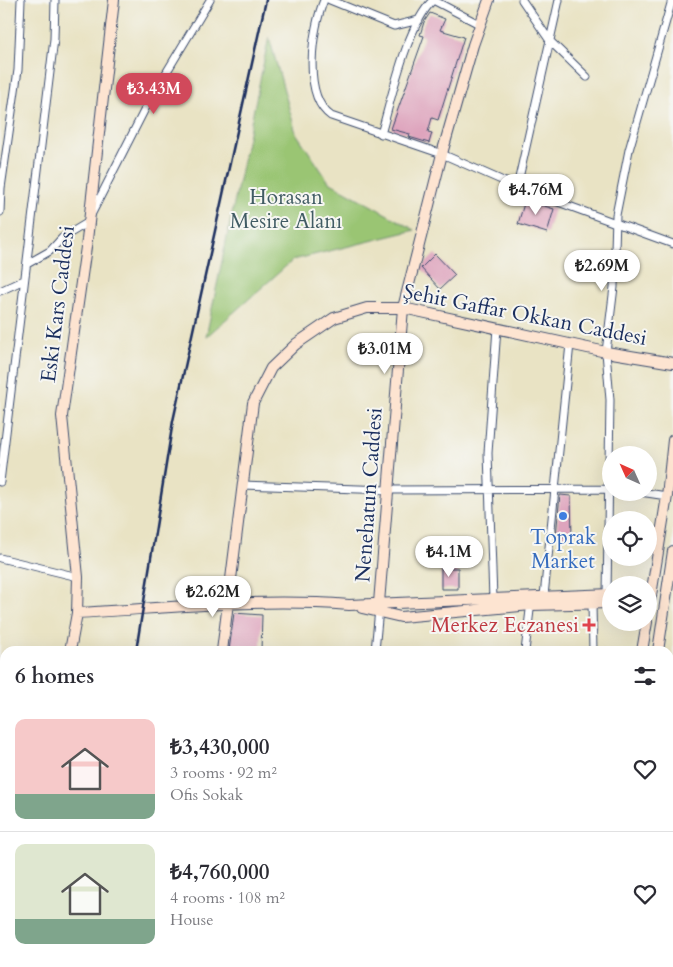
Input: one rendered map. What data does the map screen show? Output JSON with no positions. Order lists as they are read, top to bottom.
{
  "streets": {
    "street": ["Eski Kars Caddesi", "Şehit Gaffar Okkan Caddesi", "Nenehatun Caddesi"]
  },
  "crossings": [
    ["Şehit Gaffar Okkan Caddesi", "Nenehatun Caddesi"]
  ],
  "parks": ["Horasan Mesire Alanı"],
  "places": {
    "other": ["Toprak Market"],
    "health": ["Merkez Eczanesi"]
  },
  "north": "top left",
  "page": {
    "price": [
      "₺3.43M",
      "₺4.76M",
      "₺2.69M",
      "₺3.01M",
      "₺4.1M",
      "₺2.62M"
    ],
    "heading": "6 homes",
    "list": [
      {
        "name": "₺3,430,000",
        "note": "3 rooms · 92 m² · Ofis Sokak"
      },
      {
        "name": "₺4,760,000",
        "note": "4 rooms · 108 m² · House"
      }
    ]
  }
}
